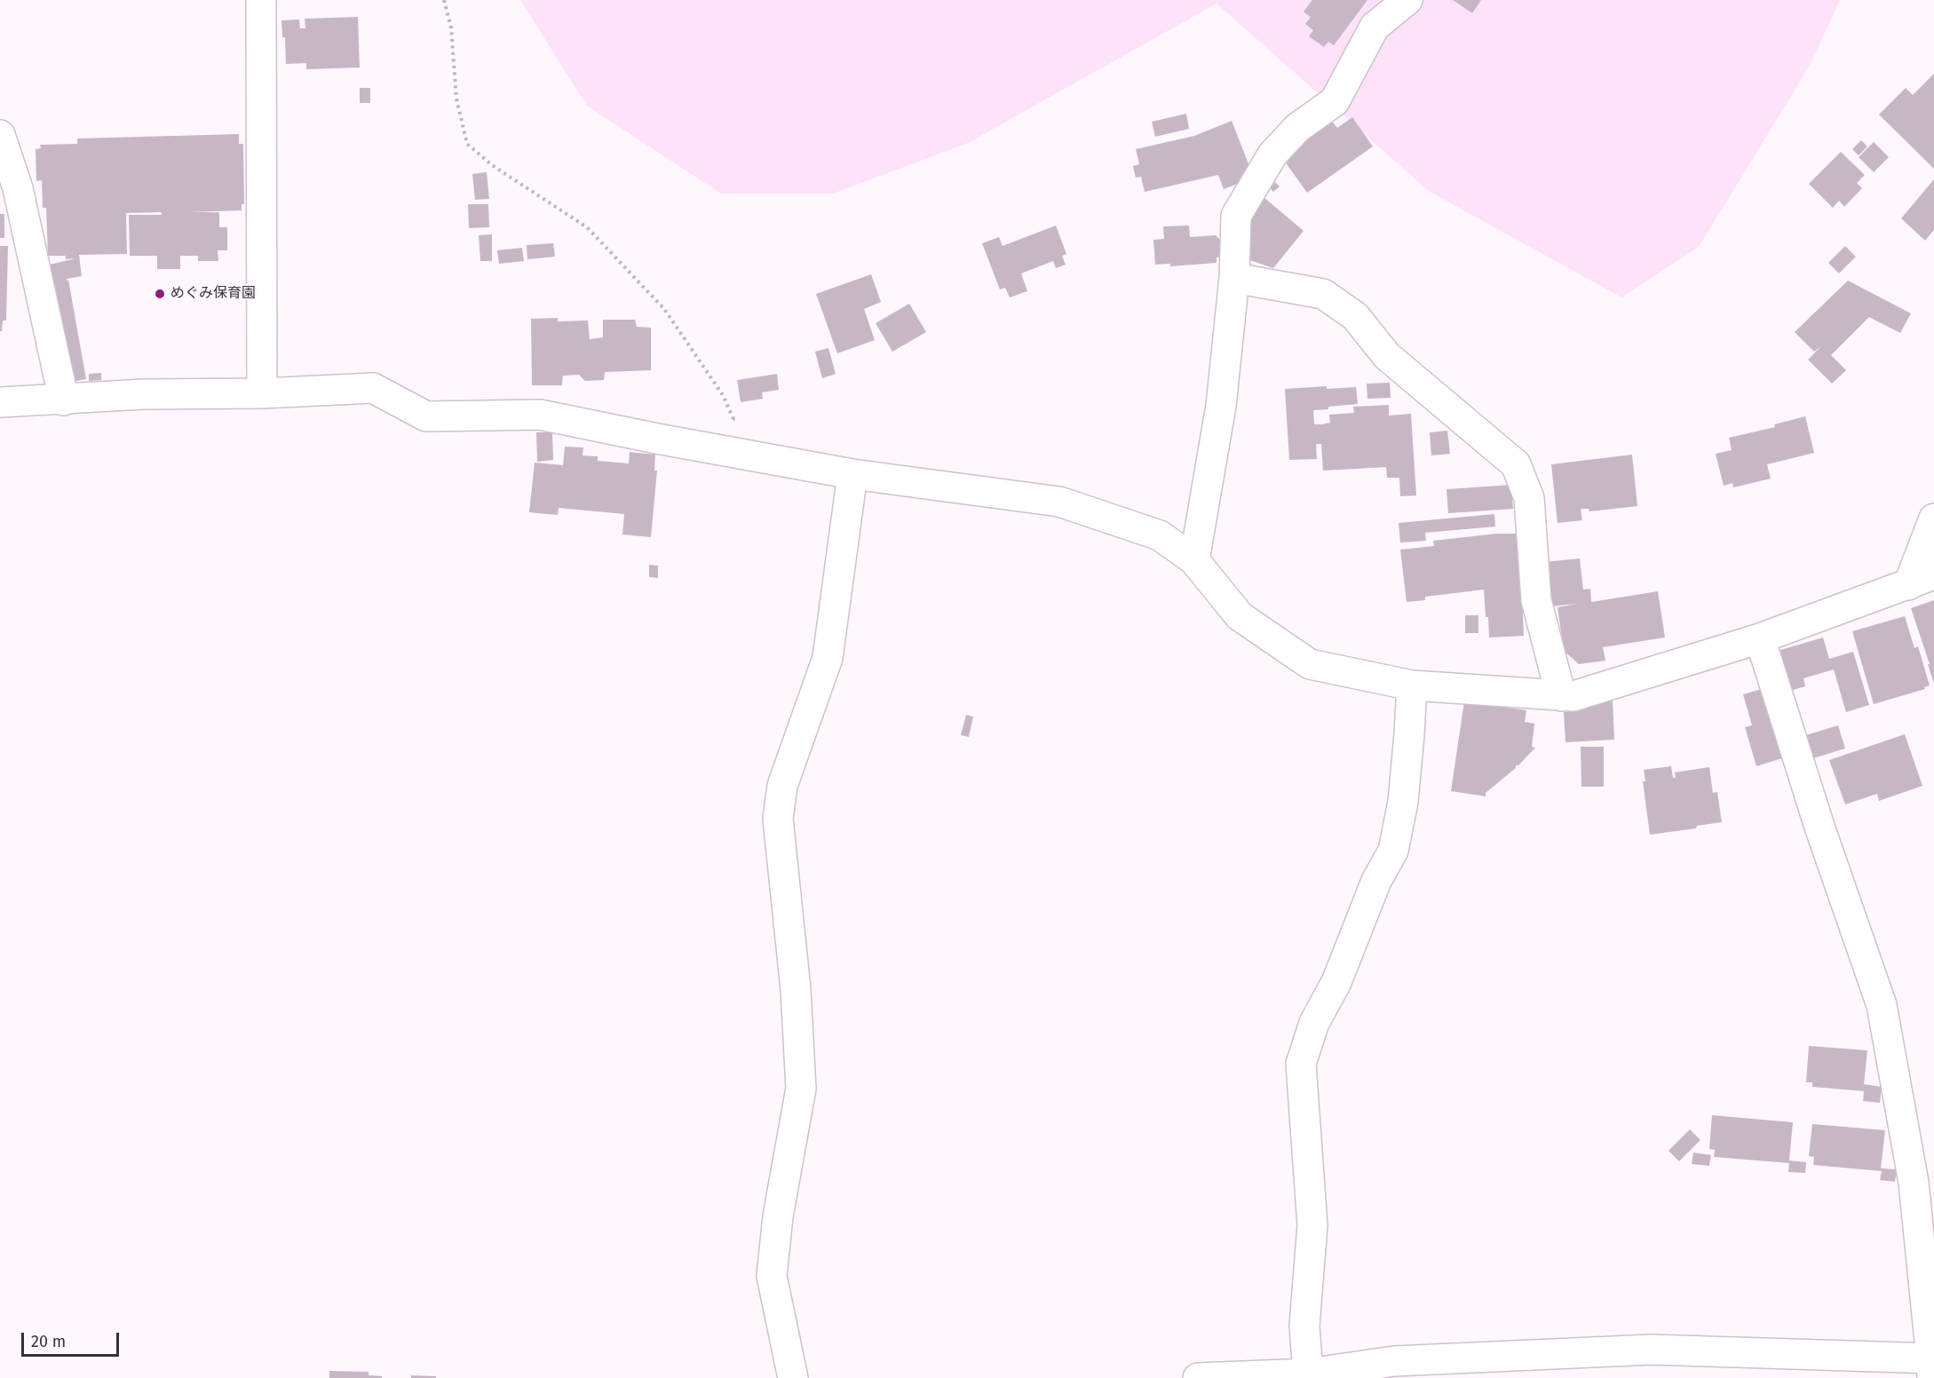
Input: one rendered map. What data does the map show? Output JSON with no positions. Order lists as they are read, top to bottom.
{
  "places": ["めぐみ保育園"],
  "scale_bar": "20 m"
}
